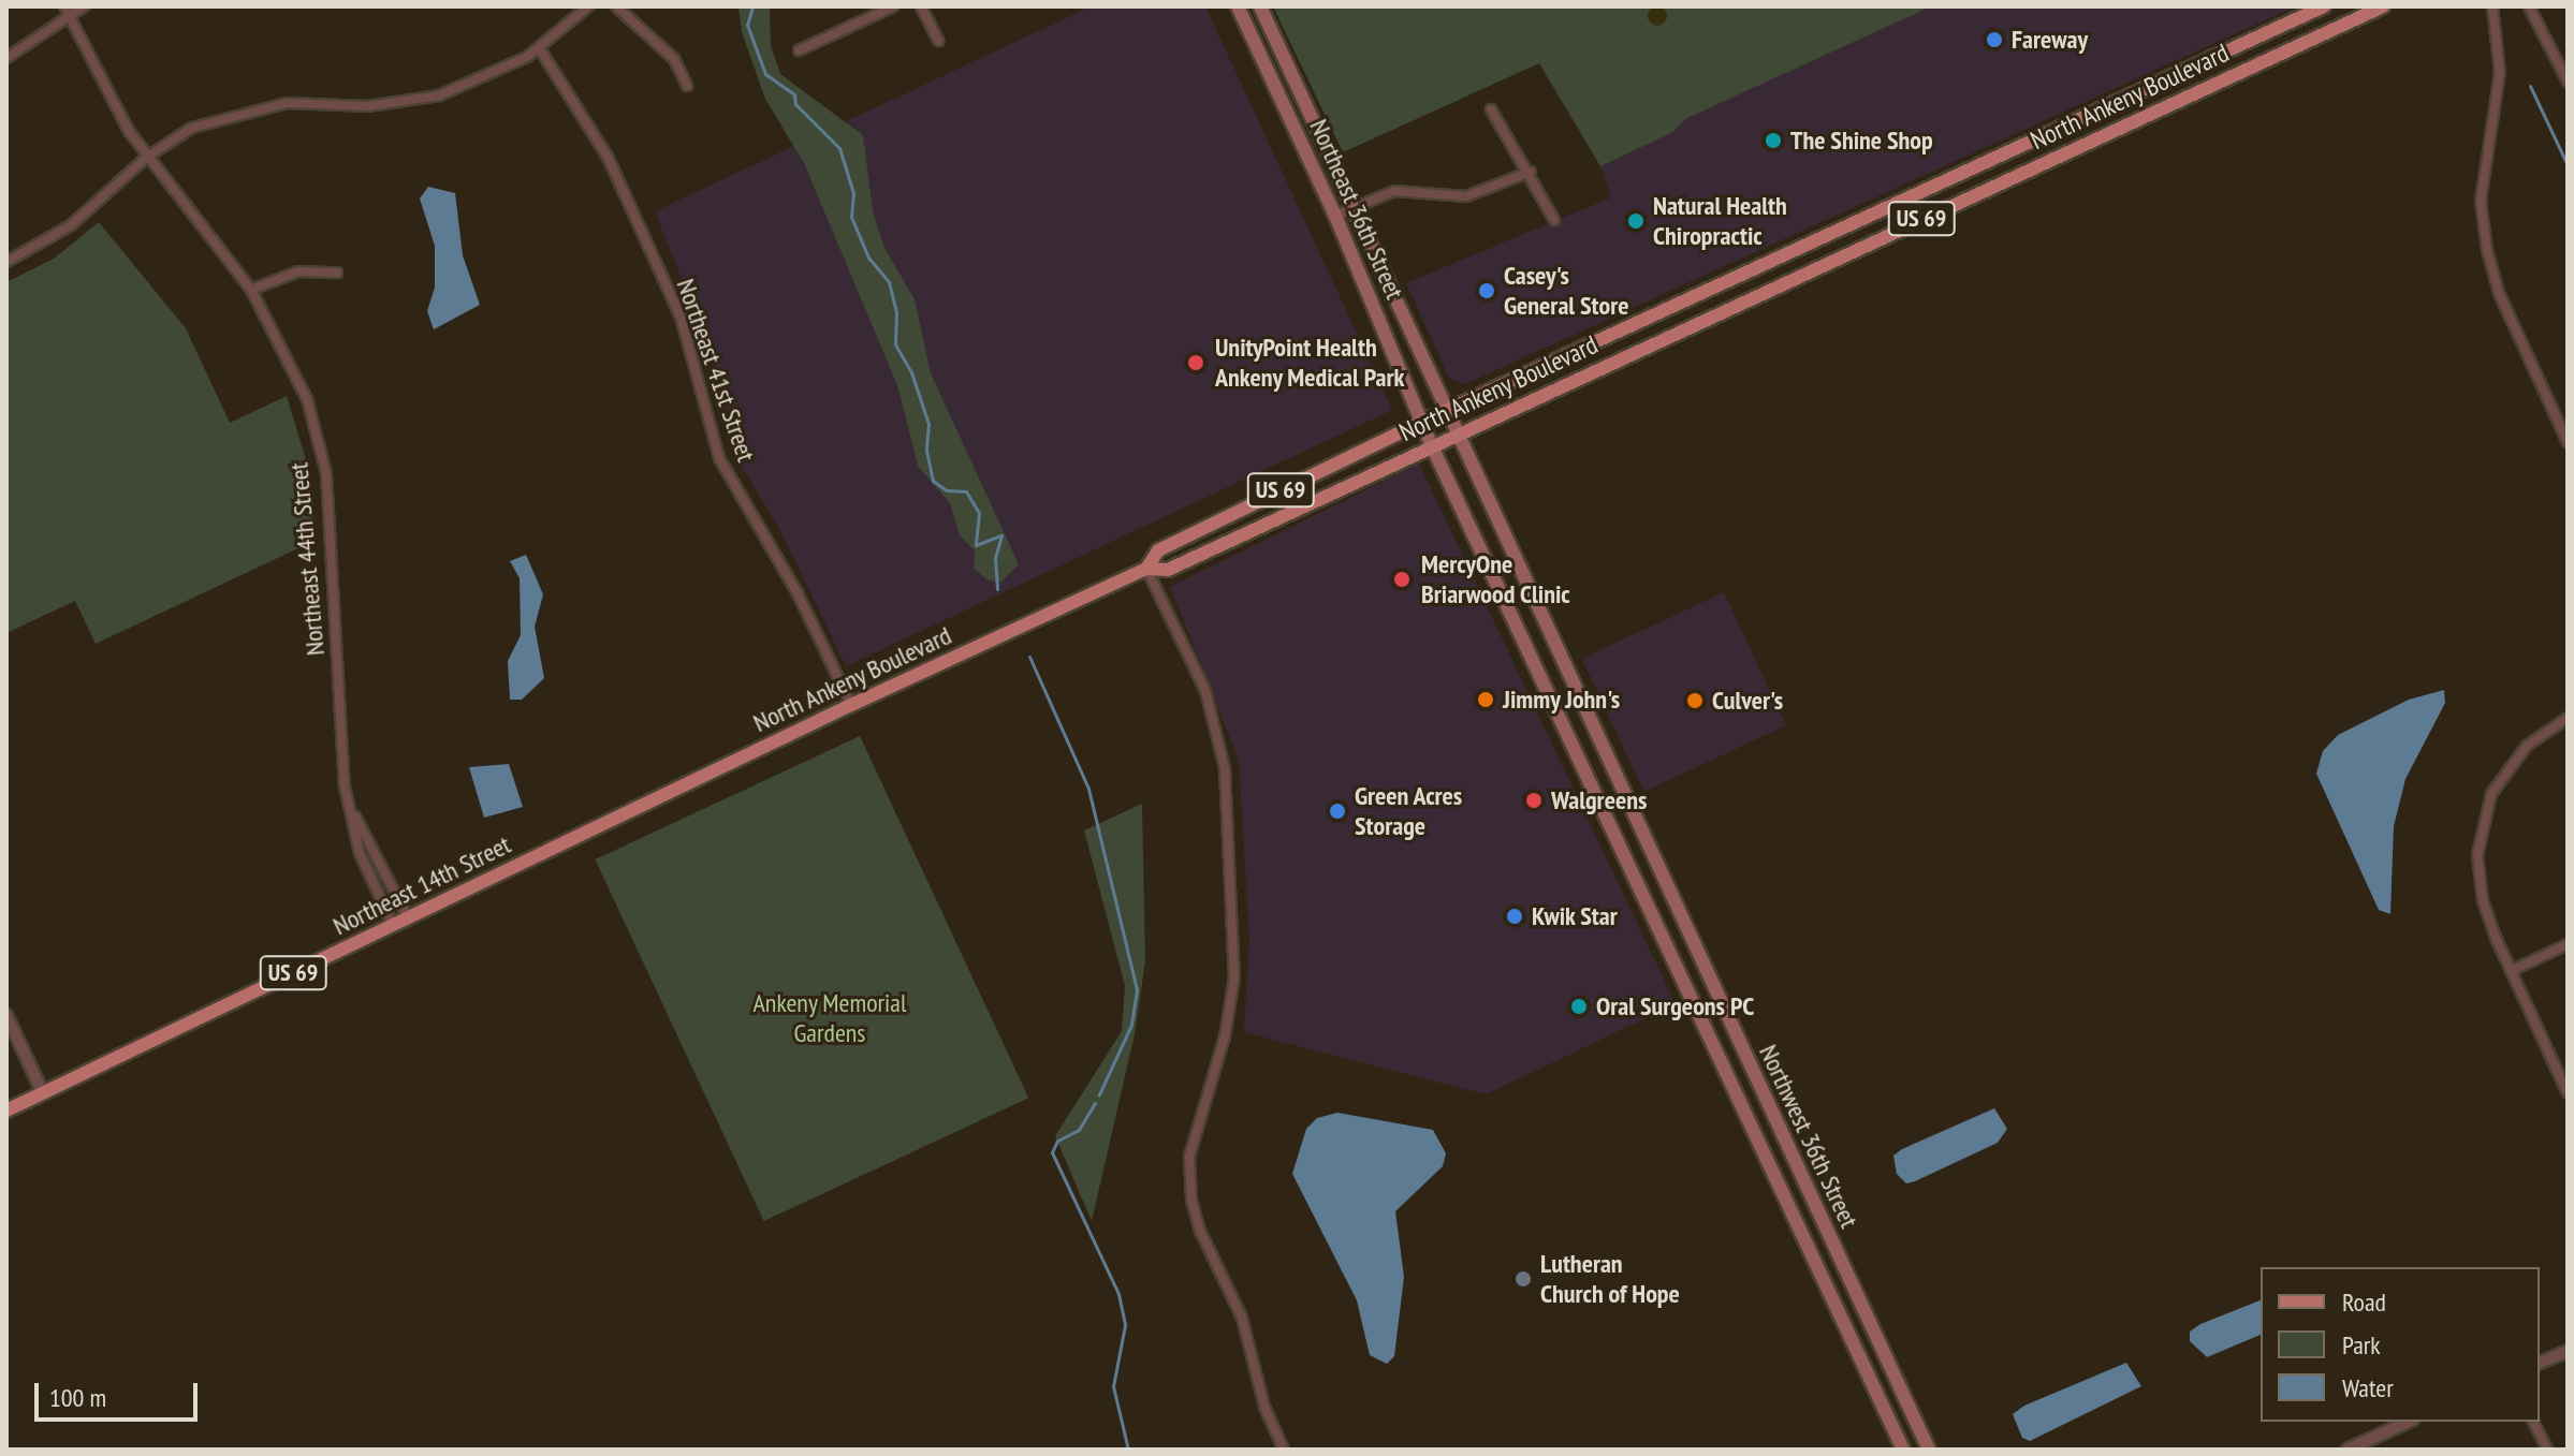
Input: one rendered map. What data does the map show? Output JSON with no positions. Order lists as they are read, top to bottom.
{
  "streets": {
    "main road": [
      "North Ankeny Boulevard",
      "Northeast 36th Street",
      "US 69",
      "Northeast 14th Street",
      "Northwest 36th Street"
    ],
    "street": ["Northeast 41st Street", "Northeast 44th Street"]
  },
  "crossings": [
    ["North Ankeny Boulevard", "Northeast 36th Street"],
    ["North Ankeny Boulevard", "Northeast 41st Street"],
    ["North Ankeny Boulevard", "Northeast 14th Street"],
    ["North Ankeny Boulevard", "Northwest 36th Street"],
    ["Northeast 36th Street", "Northwest 36th Street"],
    ["Northeast 44th Street", "Northeast 14th Street"]
  ],
  "parks": ["Ankeny Memorial Gardens"],
  "places": [
    "Fareway",
    "The Shine Shop",
    "Natural Health Chiropractic",
    "Casey's General Store",
    "UnityPoint Health Ankeny Medical Park",
    "MercyOne Briarwood Clinic",
    "Jimmy John's",
    "Culver's",
    "Walgreens",
    "Green Acres Storage",
    "Kwik Star",
    "Oral Surgeons PC",
    "Lutheran Church of Hope"
  ],
  "legend": ["Road", "Park", "Water"],
  "scale_bar": "100 m"
}
